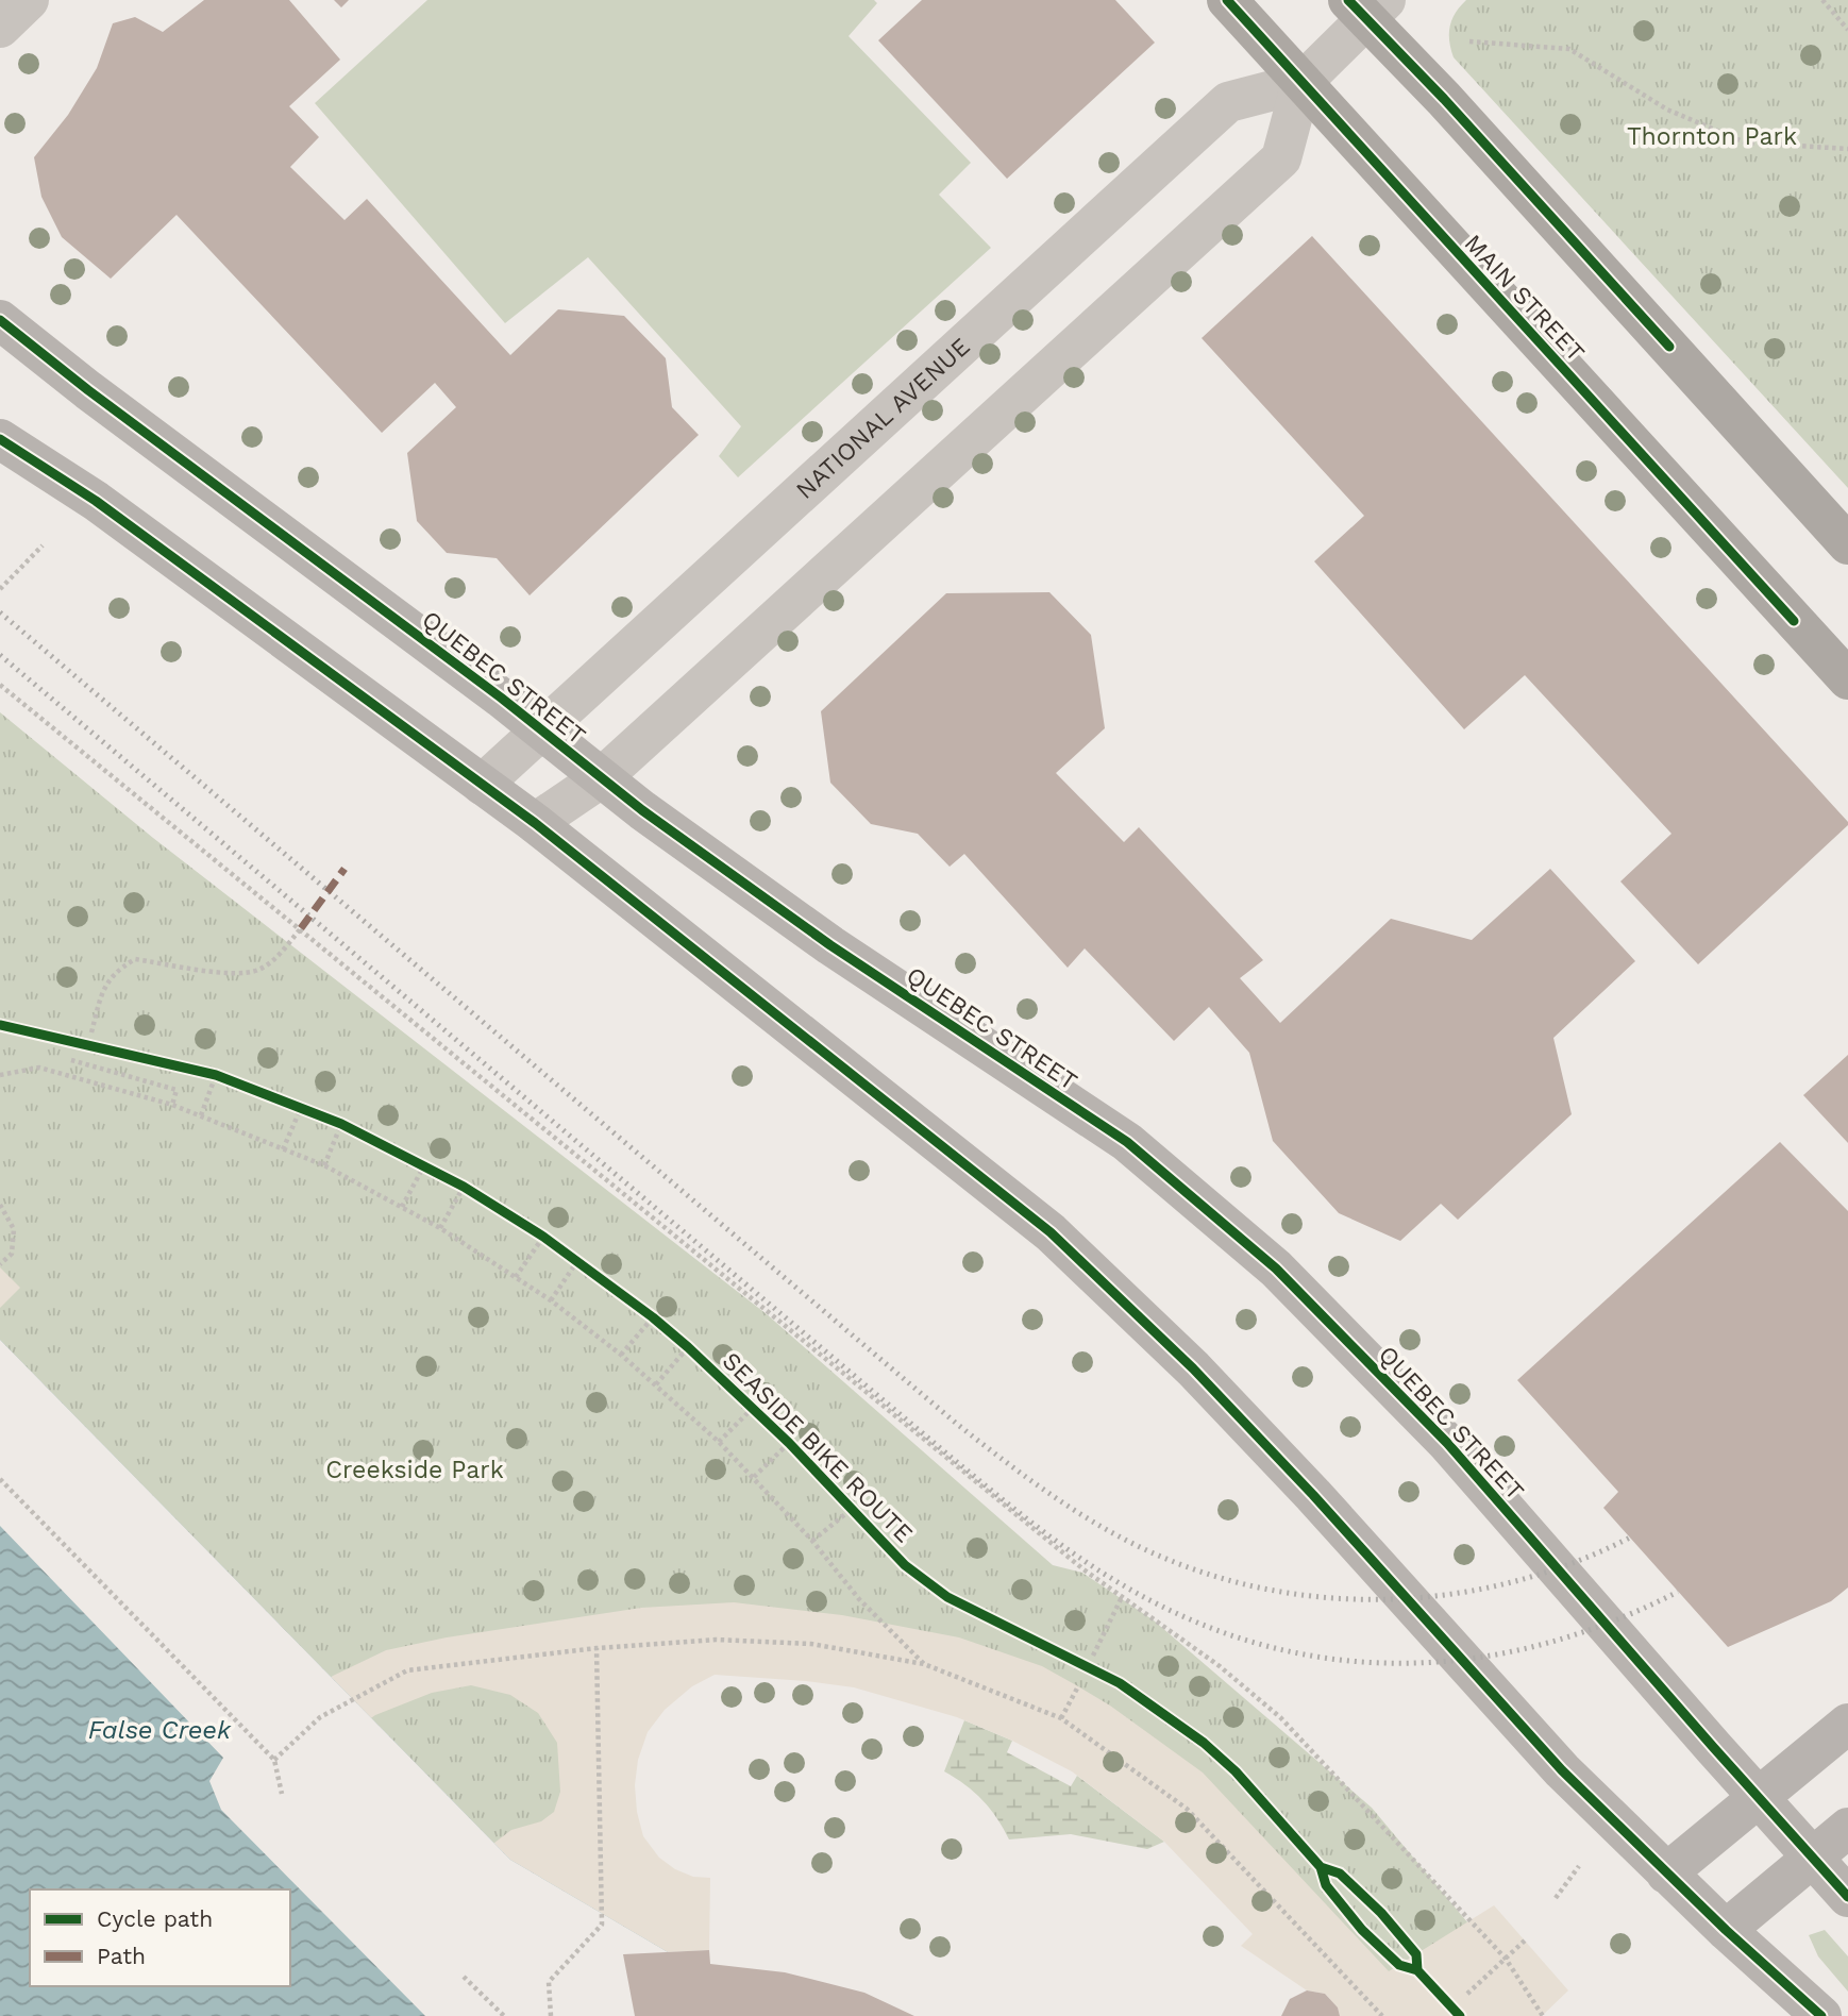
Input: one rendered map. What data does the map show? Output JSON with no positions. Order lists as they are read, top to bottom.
{
  "streets": {
    "main road": ["MAIN STREET", "QUEBEC STREET"],
    "street": ["NATIONAL AVENUE"],
    "cycle path": ["SEASIDE BIKE ROUTE"]
  },
  "crossings": [
    ["MAIN STREET", "NATIONAL AVENUE"],
    ["NATIONAL AVENUE", "QUEBEC STREET"]
  ],
  "water": ["False Creek"],
  "parks": ["Thornton Park", "Creekside Park"],
  "legend": ["Cycle path", "Path"]
}
